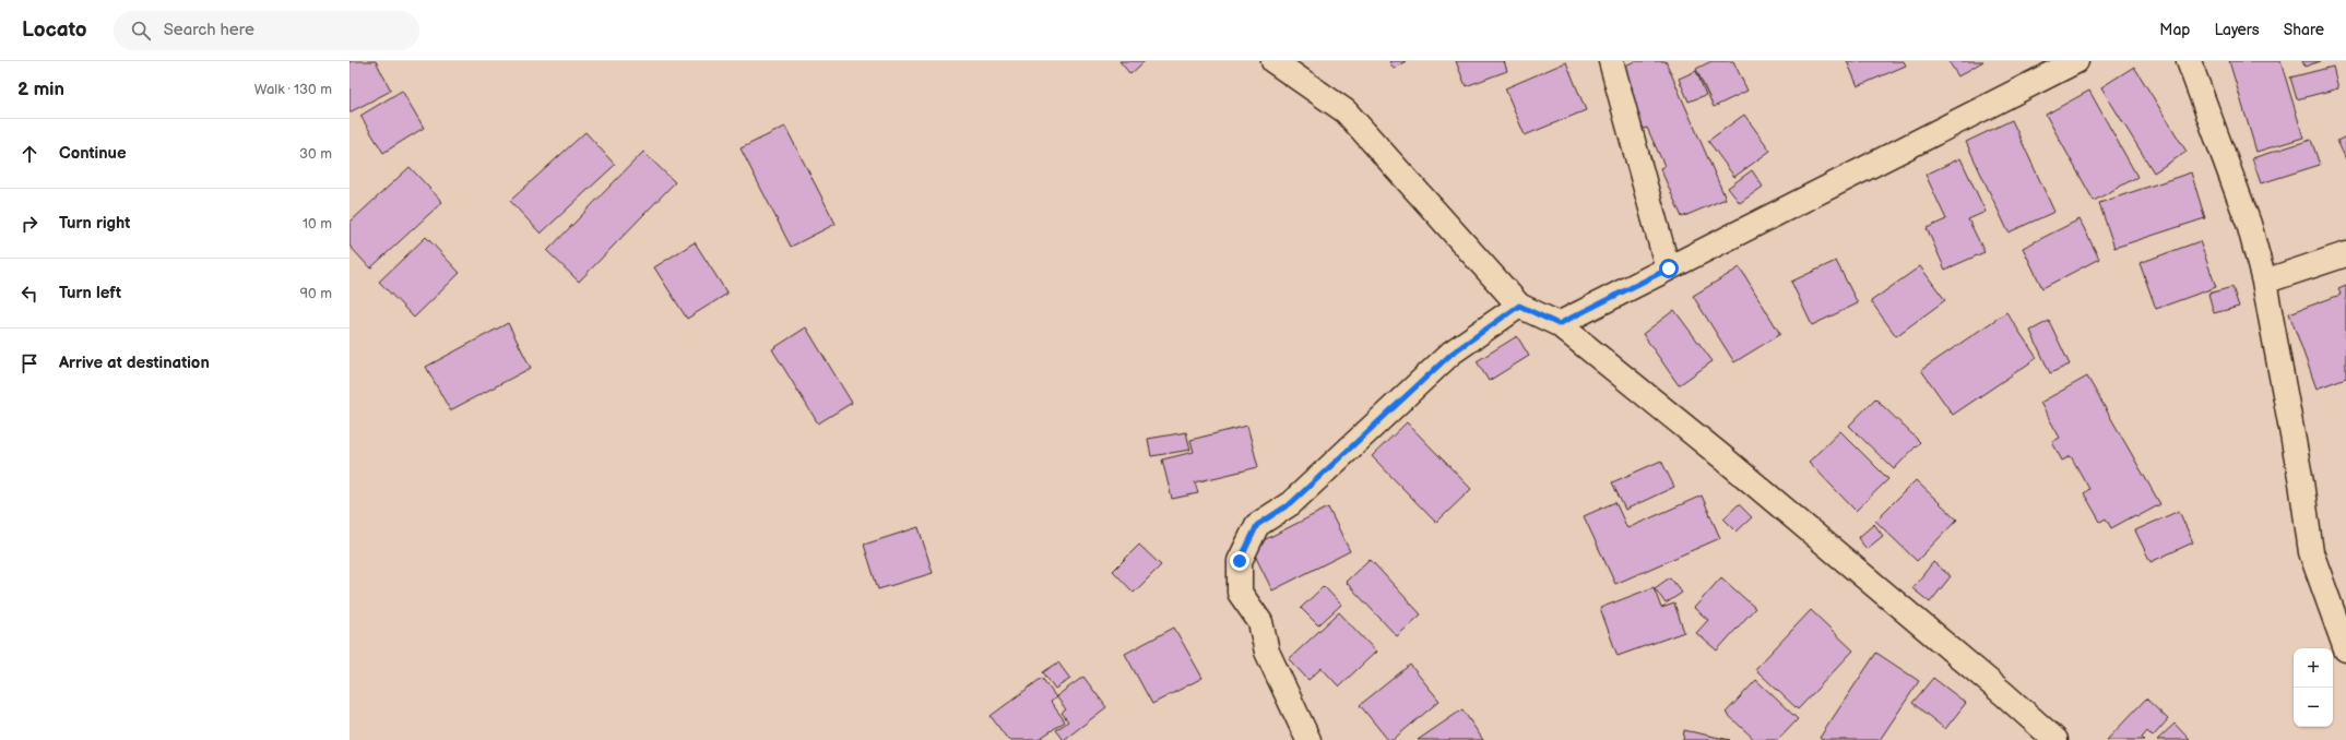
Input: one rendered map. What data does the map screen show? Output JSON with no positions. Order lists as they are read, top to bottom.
{
  "page": {
    "header": "Locato",
    "search": "Search here",
    "nav": ["Map", "Layers", "Share"],
    "heading": ["2 min", "Walk · 130 m"],
    "list": [
      ["Continue", "30 m"],
      ["Turn right", "10 m"],
      ["Turn left", "90 m"],
      "Arrive at destination"
    ],
    "map_buttons": ["+", "−"]
  }
}
